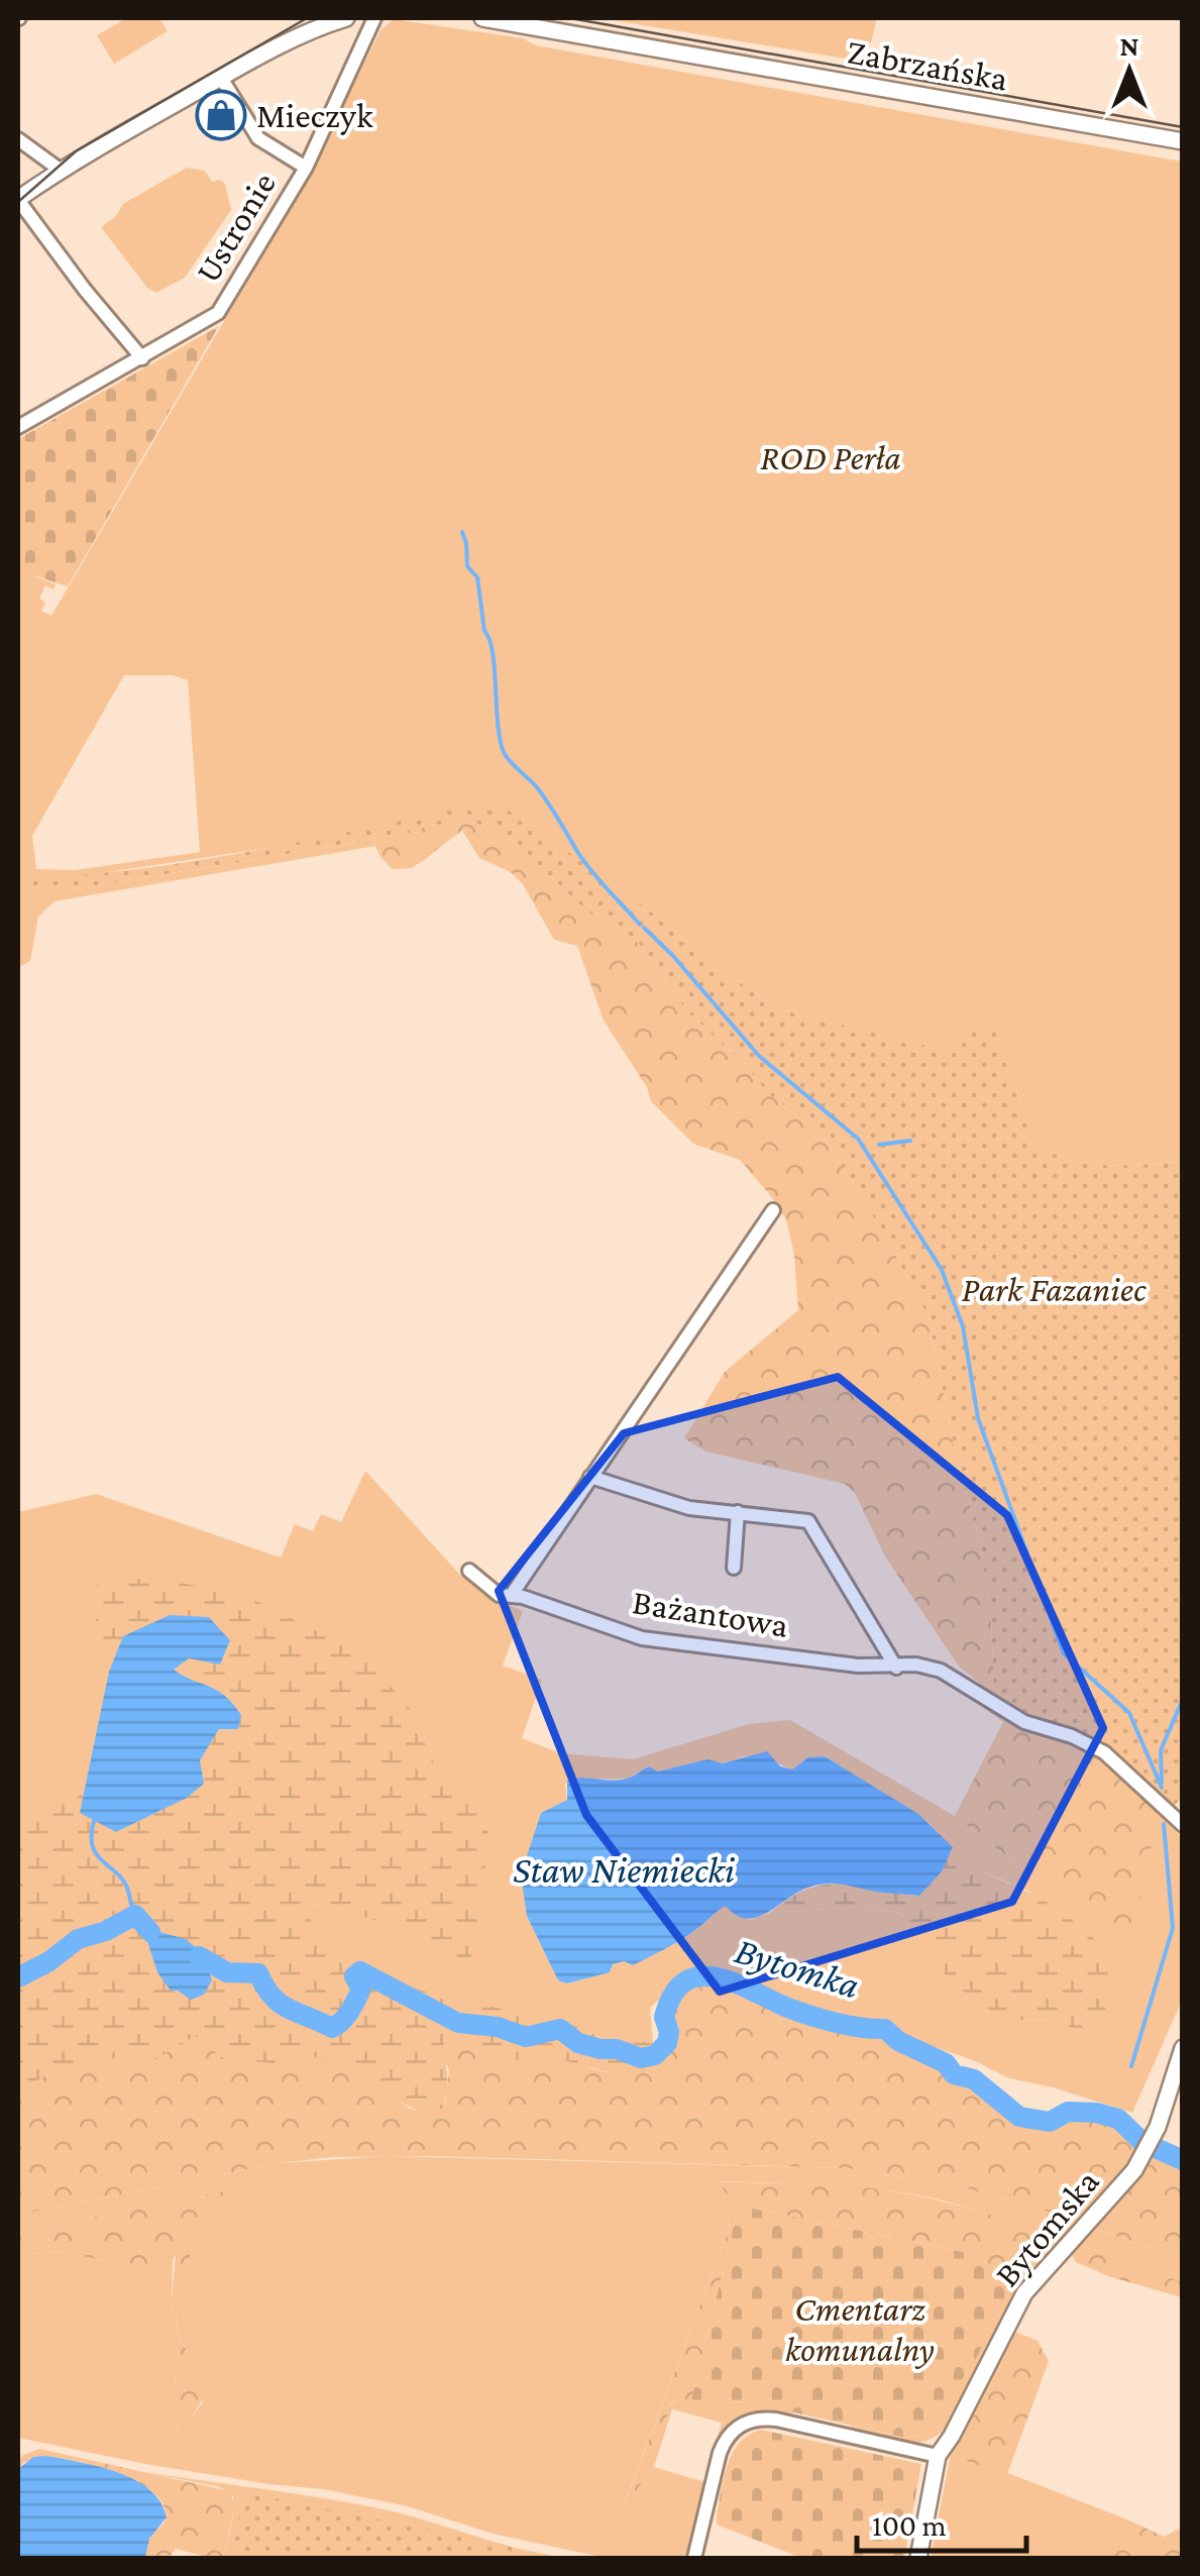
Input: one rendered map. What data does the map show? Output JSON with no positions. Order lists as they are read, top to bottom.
{
  "streets": {
    "street": [
      "Zabrzańska",
      "Ustronie",
      "Bażantowa",
      "Bytomska"
    ]
  },
  "water": ["Staw Niemiecki", "Bytomka"],
  "parks": ["ROD Perła", "Park Fazaniec", "Cmentarz komunalny"],
  "places": {
    "shop": ["Mieczyk"]
  },
  "scale_bar": "100 m",
  "north": "top"
}
